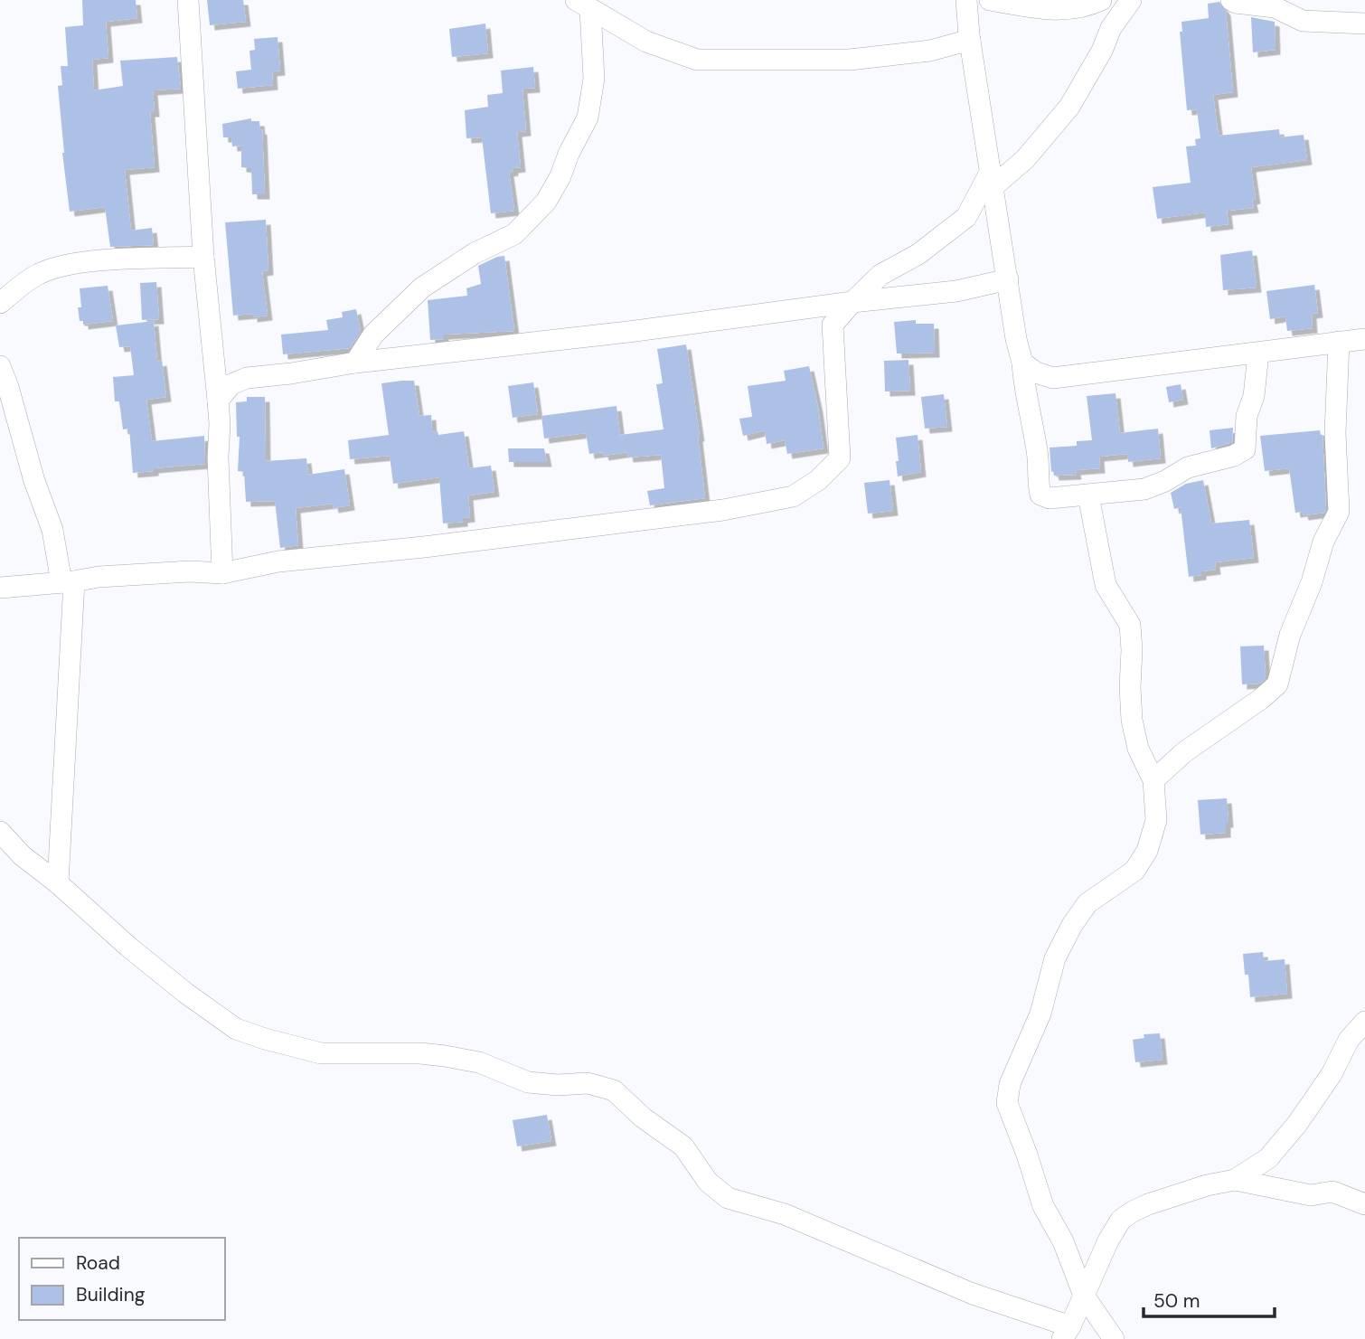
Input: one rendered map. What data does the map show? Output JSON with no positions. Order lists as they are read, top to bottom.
{
  "legend": ["Road", "Building"],
  "scale_bar": "50 m"
}
